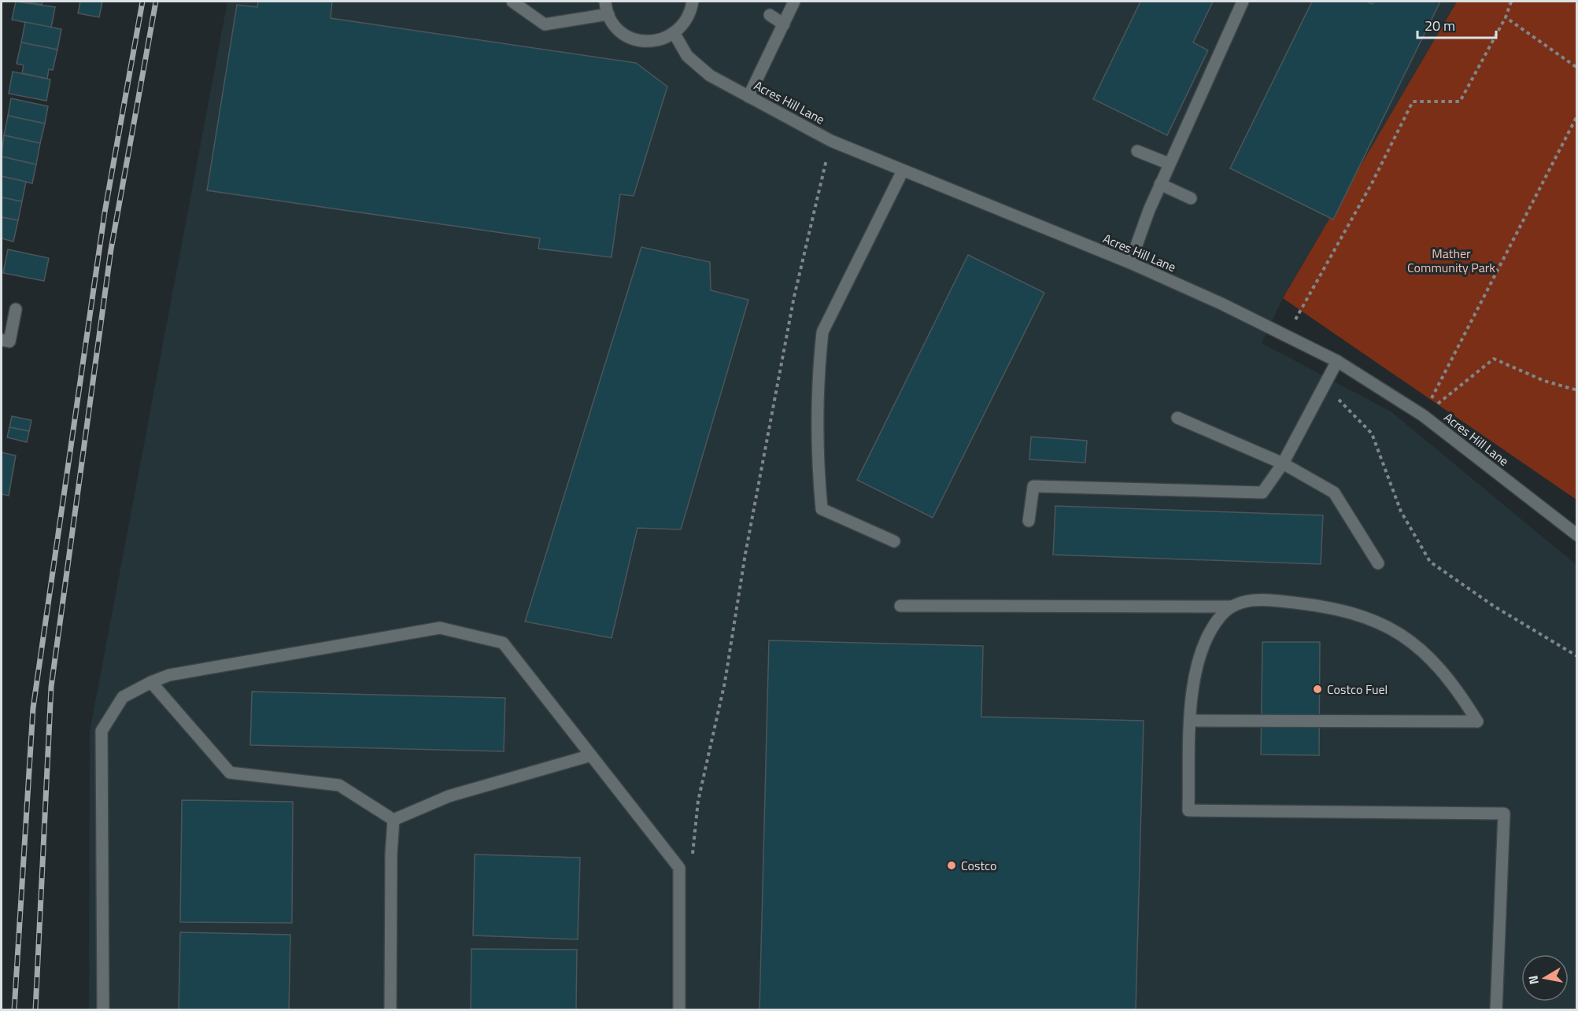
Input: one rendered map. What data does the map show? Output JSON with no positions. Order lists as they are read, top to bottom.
{
  "streets": {
    "street": ["Acres Hill Lane"]
  },
  "parks": ["Mather Community Park"],
  "places": ["Costco Fuel", "Costco"],
  "scale_bar": "20 m",
  "north": "left"
}
